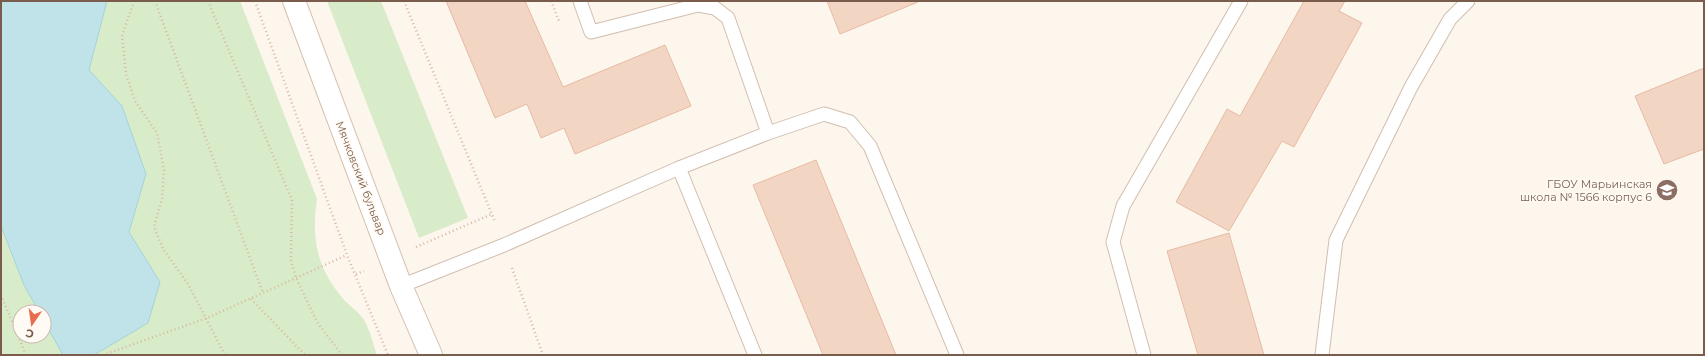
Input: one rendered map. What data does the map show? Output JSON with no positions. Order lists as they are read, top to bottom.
{
  "streets": {
    "street": ["Мячковский бульвар"]
  },
  "places": {
    "school or university": ["ГБОУ Марьинская школа № 1566 корпус 6"]
  },
  "north": "bottom"
}
